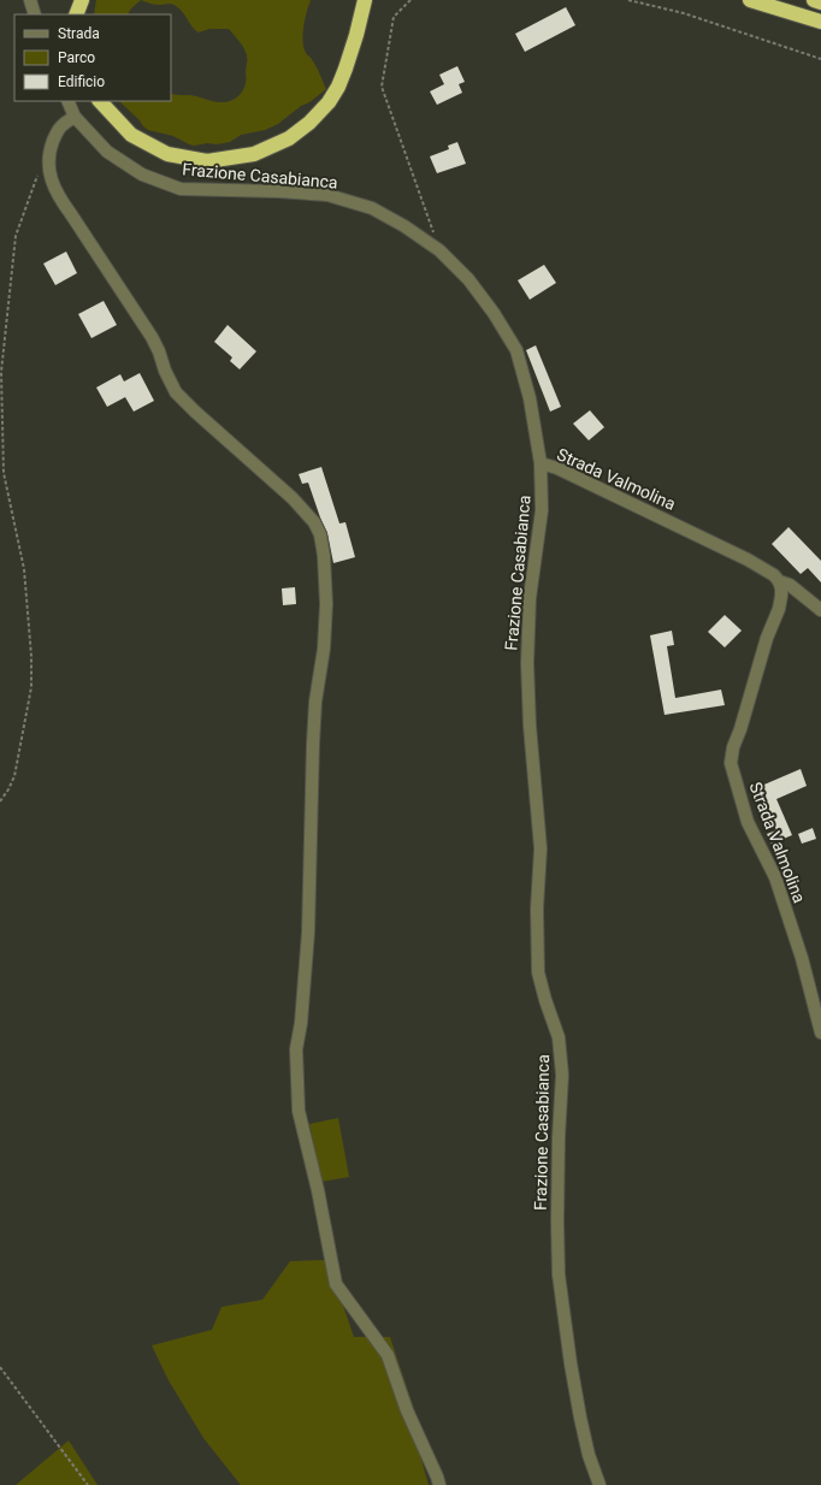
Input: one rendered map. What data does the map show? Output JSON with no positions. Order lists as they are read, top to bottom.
{
  "streets": {
    "street": ["Frazione Casabianca", "Strada Valmolina"]
  },
  "crossings": [
    ["Frazione Casabianca", "Strada Valmolina"]
  ],
  "legend": ["Strada", "Parco", "Edificio"]
}
